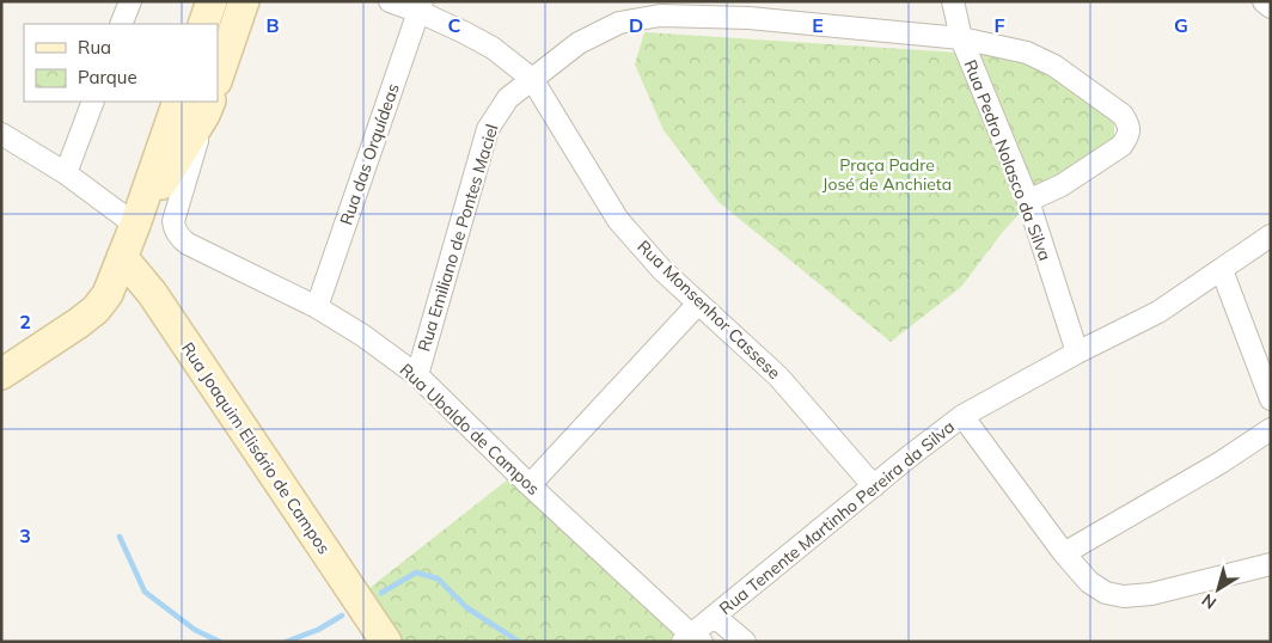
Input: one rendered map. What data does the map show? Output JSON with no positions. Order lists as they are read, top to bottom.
{
  "streets": {
    "main road": ["Rua Joaquim Elisário de Campos"],
    "street": [
      "Rua das Orquídeas",
      "Rua Pedro Nolasco da Silva",
      "Rua Emiliano de Pontes Maciel",
      "Rua Monsenhor Cassese",
      "Rua Ubaldo de Campos",
      "Rua Tenente Martinho Pereira da Silva"
    ]
  },
  "crossings": [
    ["Rua das Orquídeas", "Rua Monsenhor Cassese"],
    ["Rua das Orquídeas", "Rua Ubaldo de Campos"],
    ["Rua Pedro Nolasco da Silva", "Rua Emiliano de Pontes Maciel"],
    ["Rua Pedro Nolasco da Silva", "Rua Tenente Martinho Pereira da Silva"],
    ["Rua Emiliano de Pontes Maciel", "Rua Monsenhor Cassese"],
    ["Rua Emiliano de Pontes Maciel", "Rua Ubaldo de Campos"],
    ["Rua Monsenhor Cassese", "Rua Tenente Martinho Pereira da Silva"],
    ["Rua Ubaldo de Campos", "Rua Tenente Martinho Pereira da Silva"]
  ],
  "parks": ["Praça Padre José de Anchieta"],
  "legend": ["Rua", "Parque"],
  "north": "bottom left",
  "grid": {
    "columns": [
      "B",
      "C",
      "D",
      "E",
      "F",
      "G"
    ],
    "rows": ["2", "3"]
  }
}
